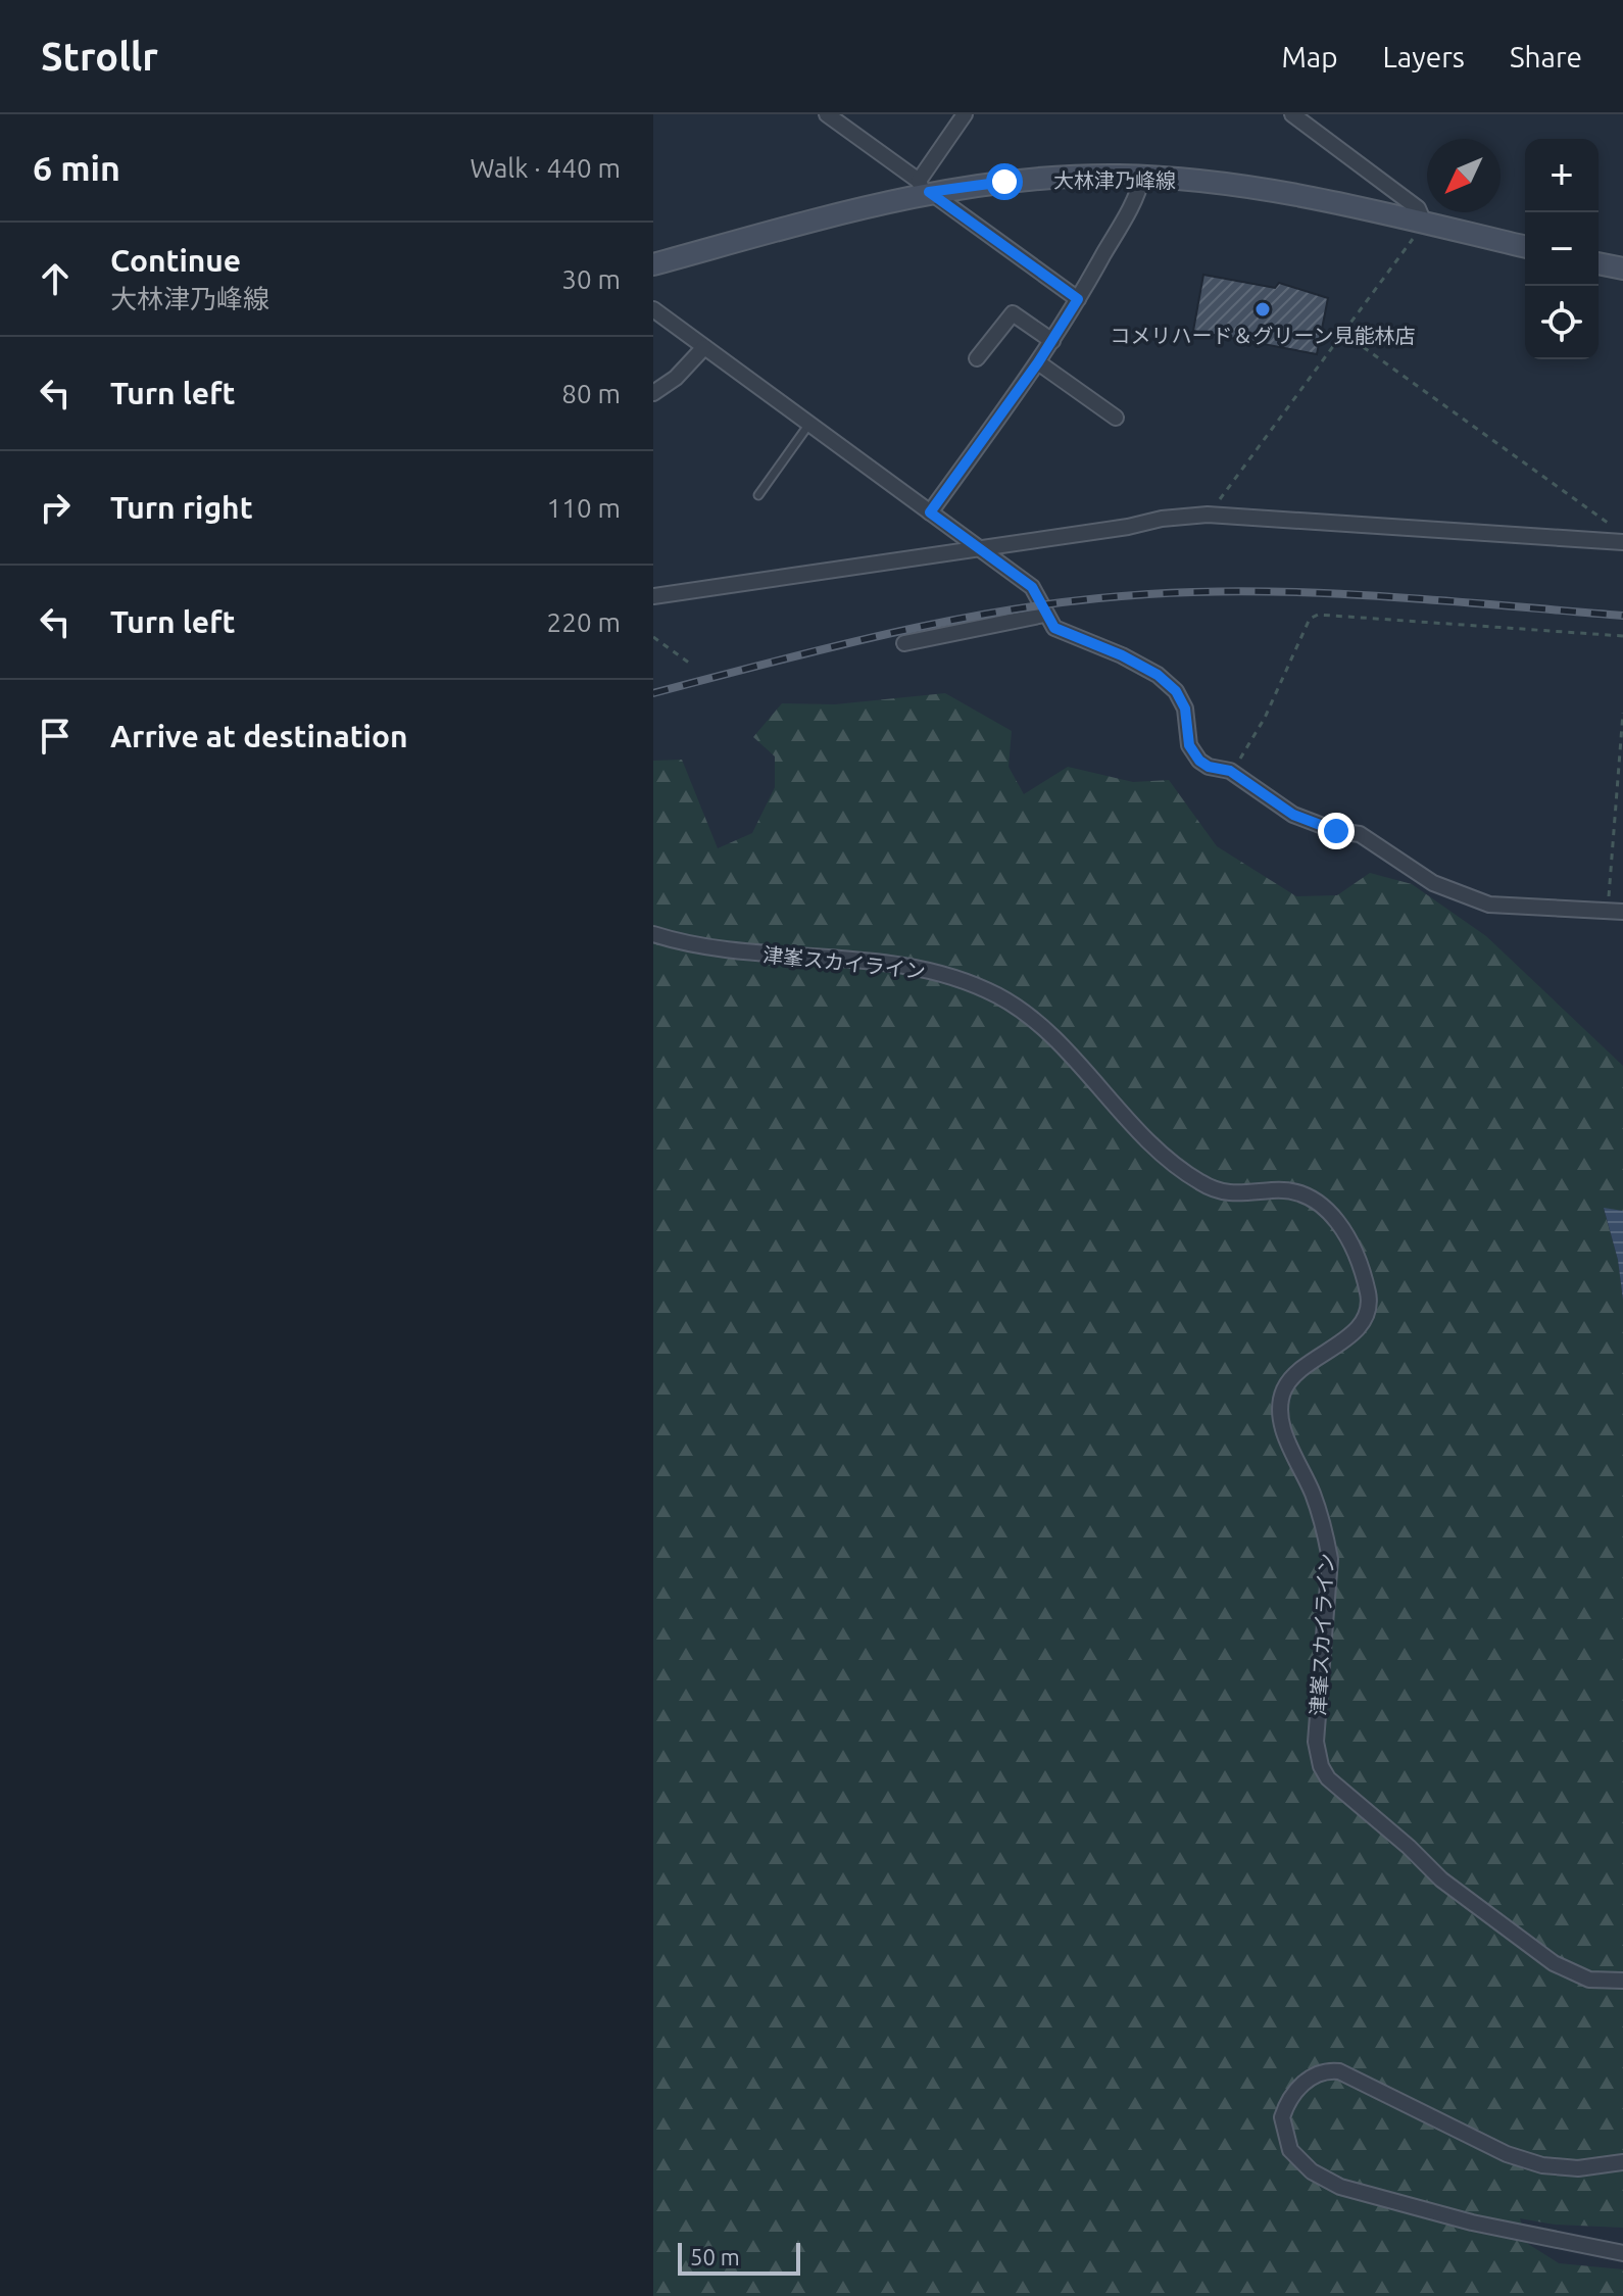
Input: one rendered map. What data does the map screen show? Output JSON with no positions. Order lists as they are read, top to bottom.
{
  "streets": {
    "main road": ["大林津乃峰線"],
    "street": ["津峯スカイライン"]
  },
  "places": ["コメリハード＆グリーン見能林店"],
  "scale_bar": "50 m",
  "north": "bottom left",
  "page": {
    "header": "Strollr",
    "nav": ["Map", "Layers", "Share"],
    "heading": ["6 min", "Walk · 440 m"],
    "map_buttons": ["+", "−"],
    "list": [
      ["Continue", "大林津乃峰線", "30 m"],
      ["Turn left", "80 m"],
      ["Turn right", "110 m"],
      ["Turn left", "220 m"],
      "Arrive at destination"
    ],
    "scale": "50 m"
  }
}
